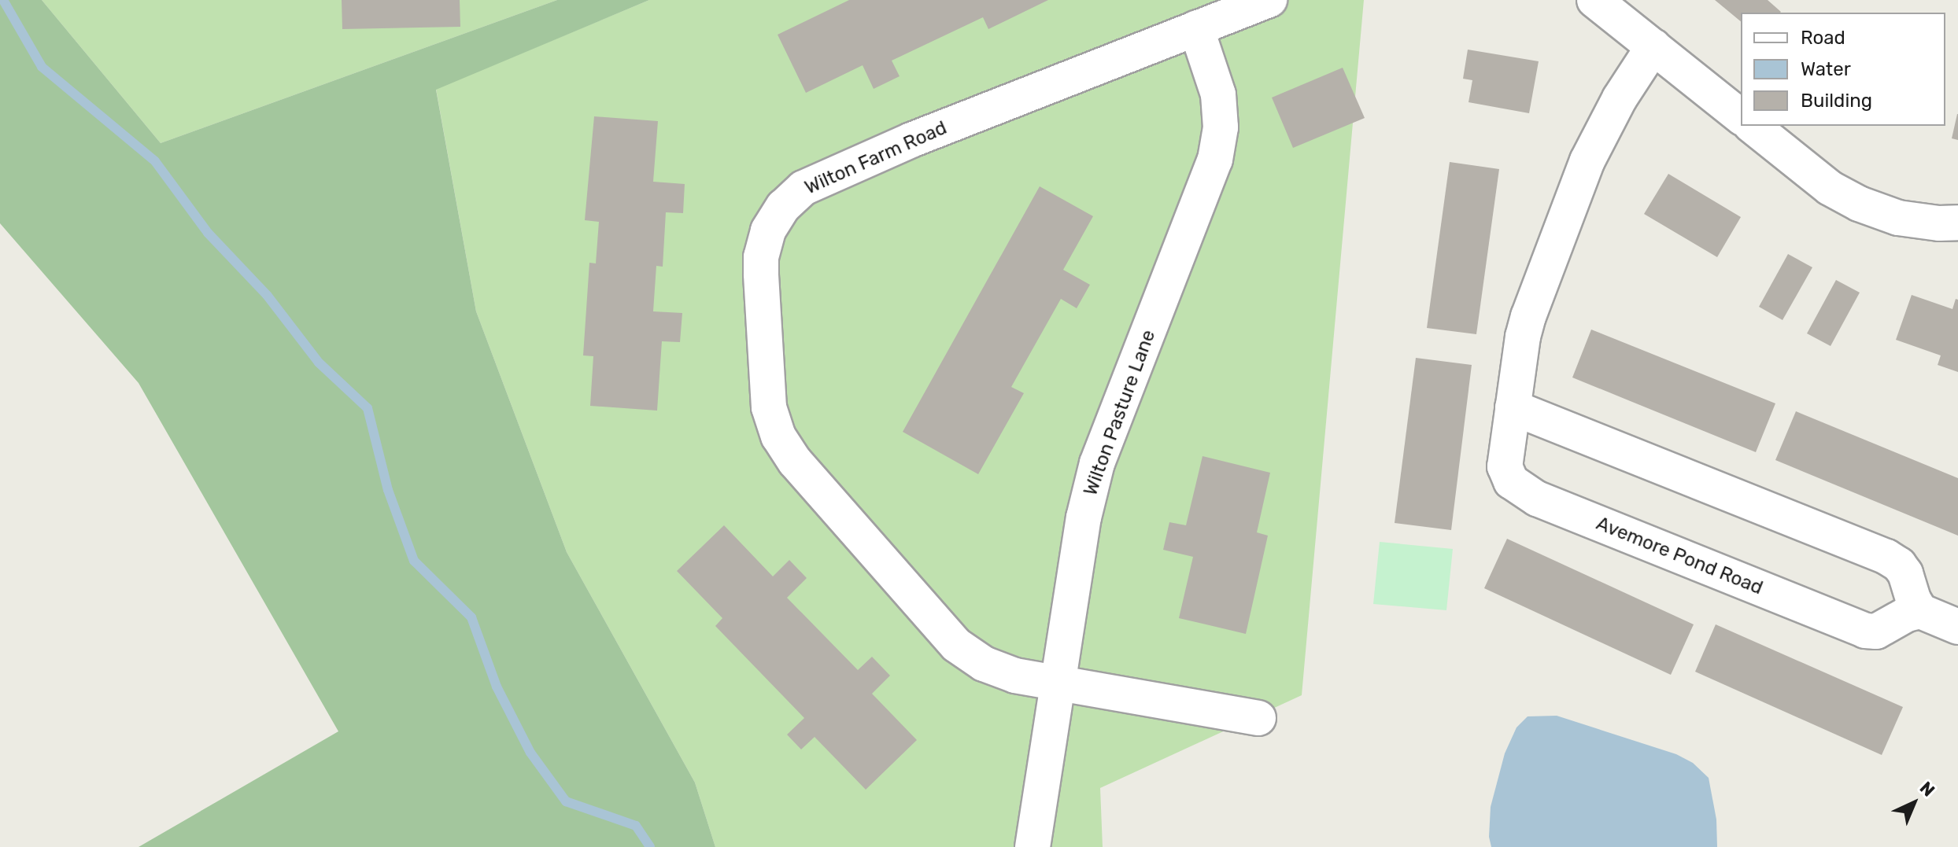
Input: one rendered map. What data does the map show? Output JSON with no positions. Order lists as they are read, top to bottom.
{
  "streets": {
    "street": ["Wilton Farm Road", "Wilton Pasture Lane", "Avemore Pond Road"]
  },
  "crossings": [
    ["Wilton Farm Road", "Wilton Pasture Lane"]
  ],
  "legend": ["Road", "Water", "Building"],
  "north": "top right"
}
